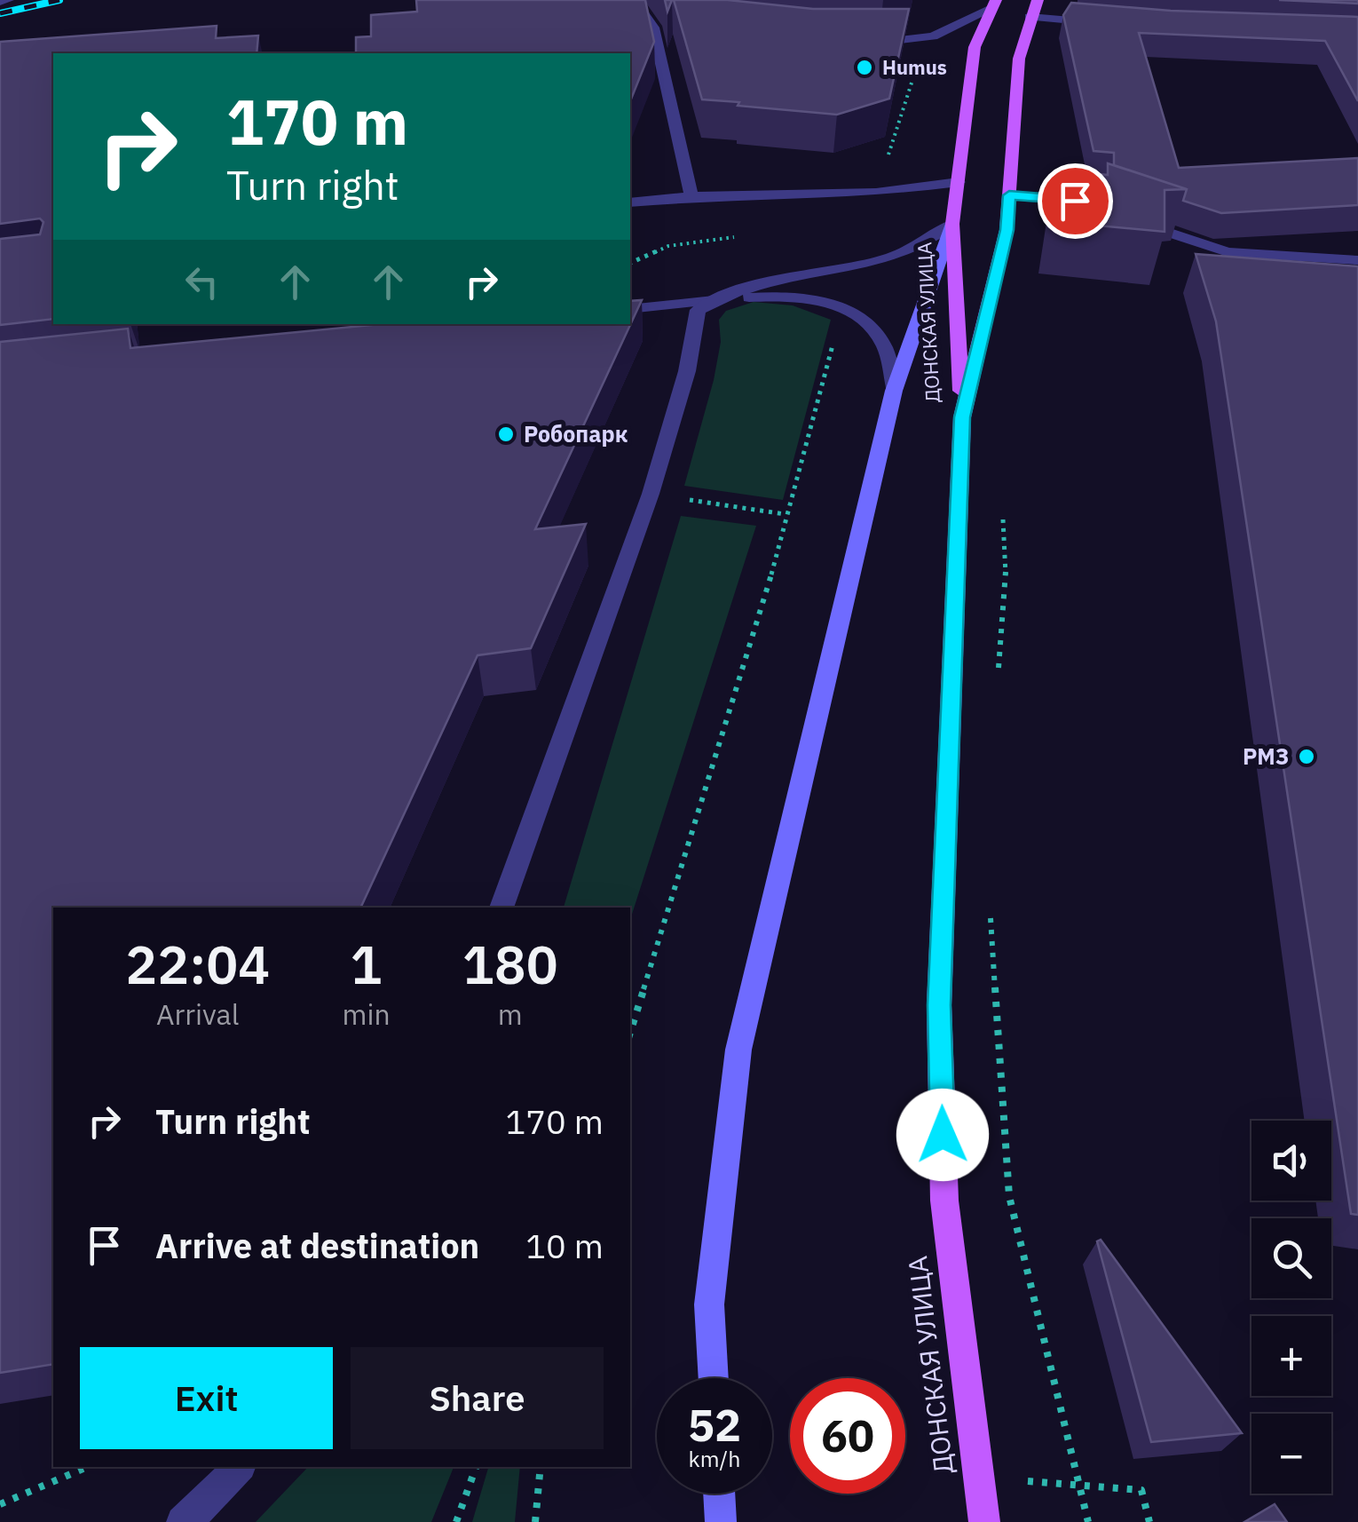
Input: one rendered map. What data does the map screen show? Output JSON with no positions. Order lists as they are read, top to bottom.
{
  "streets": {
    "main road": ["ДОНСКАЯ УЛИЦА"]
  },
  "places": ["Humus", "Робопарк", "РМЗ"],
  "page": {
    "turn": ["170 m", "Turn right"],
    "eta": [
      "22:04",
      "Arrival",
      "1",
      "min",
      "180",
      "m"
    ],
    "list": [
      {
        "name": "Turn right",
        "value": "170 m"
      },
      {
        "name": "Arrive at destination",
        "value": "10 m"
      }
    ],
    "map_buttons": ["+", "−"],
    "buttons": ["Exit", "Share"],
    "speed": "52 km/h",
    "limit": "60"
  }
}
